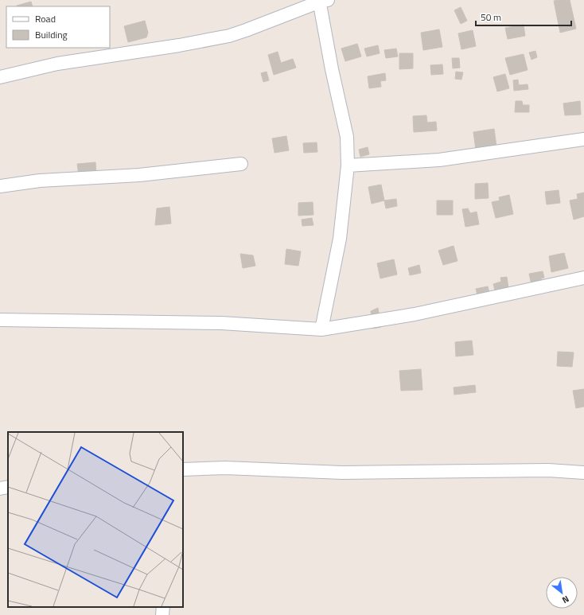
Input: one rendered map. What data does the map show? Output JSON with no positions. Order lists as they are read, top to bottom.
{
  "legend": ["Road", "Building"],
  "scale_bar": "50 m",
  "north": "bottom right"
}
